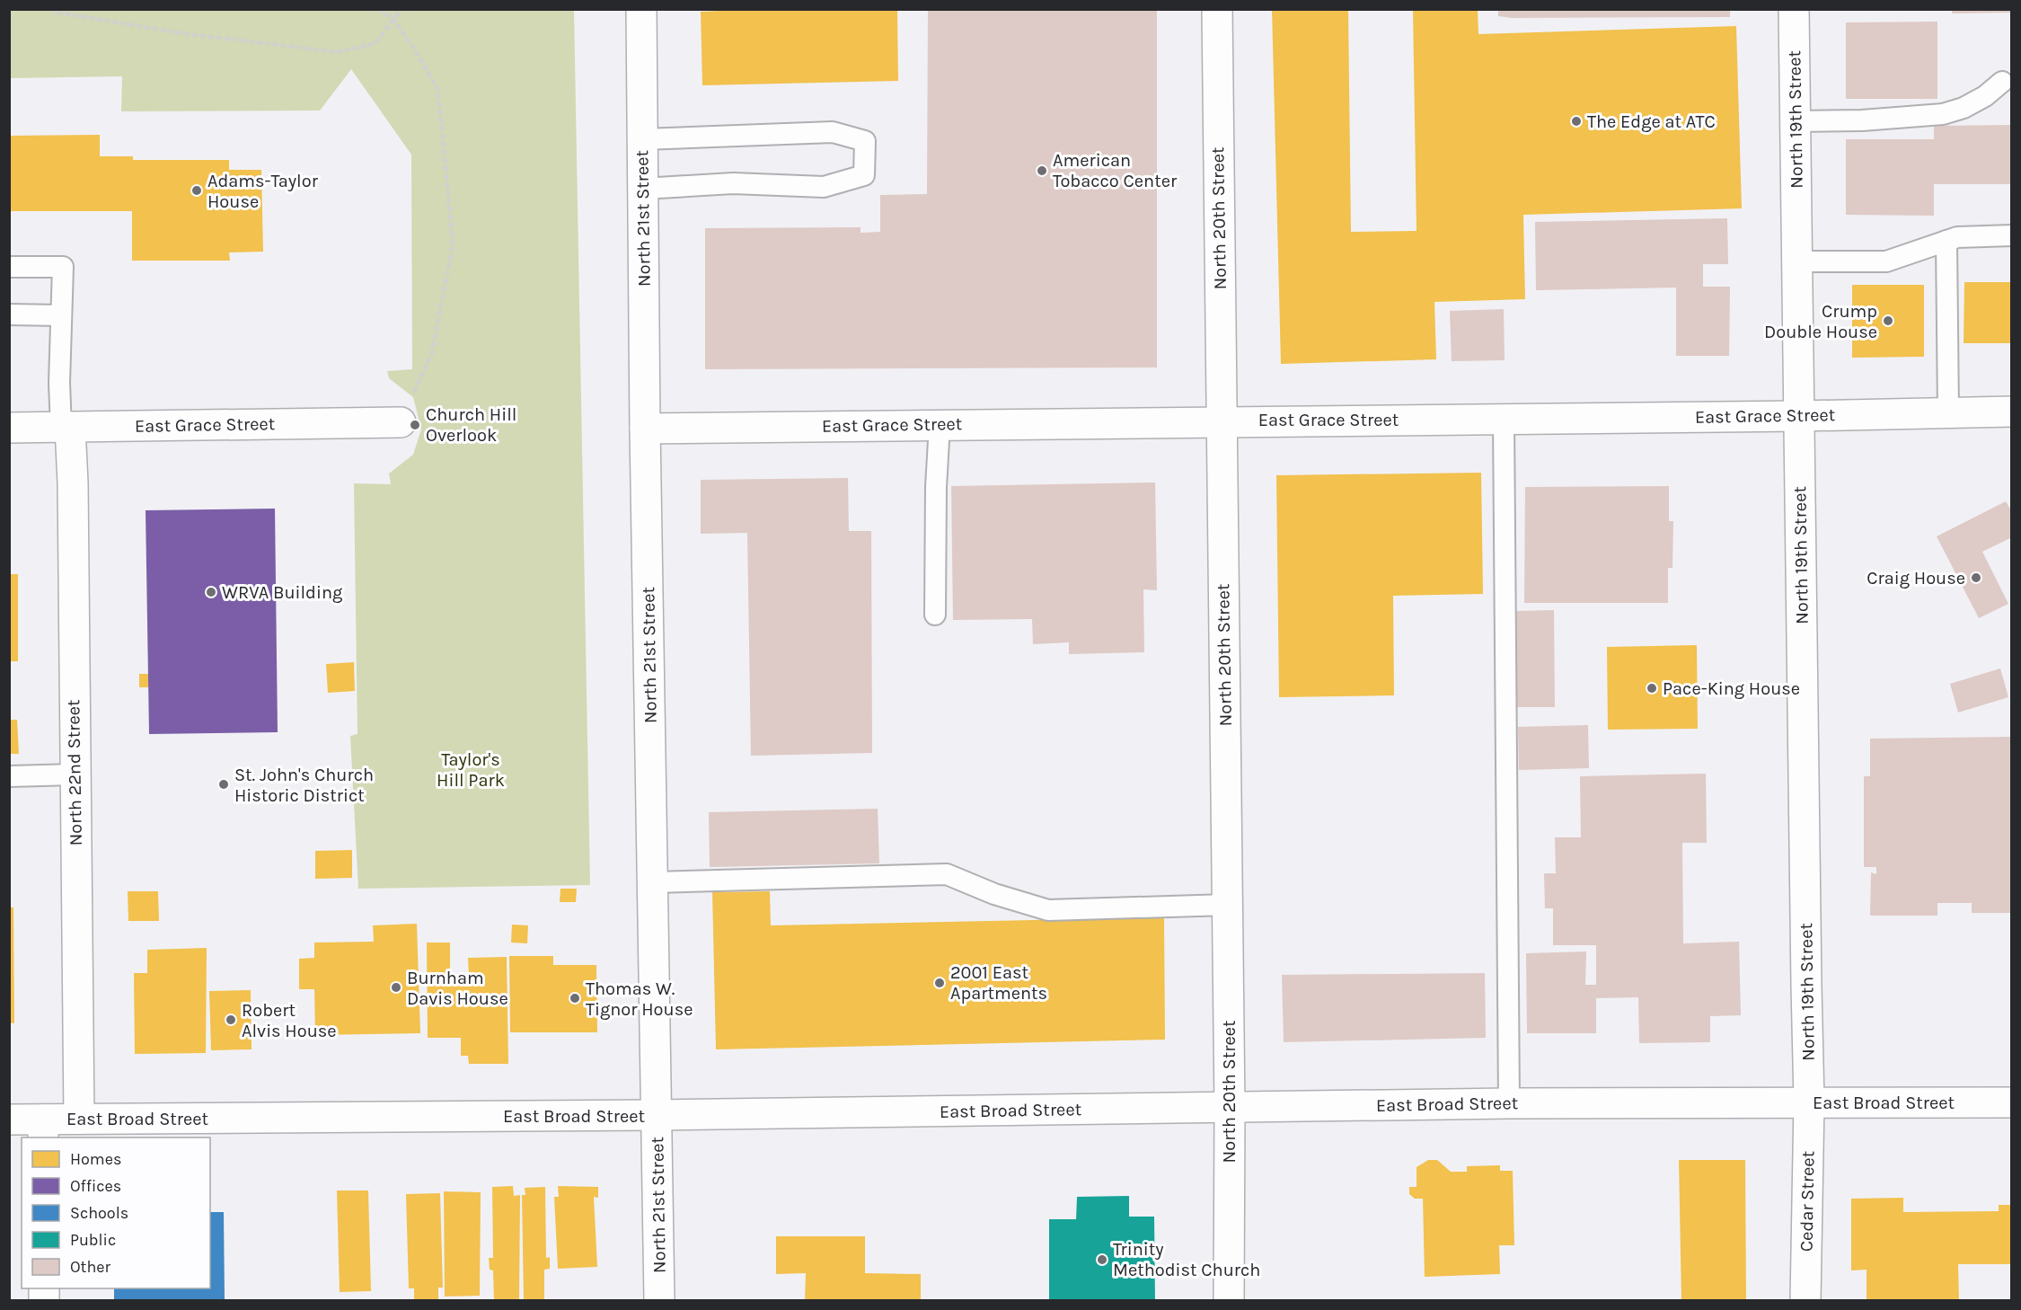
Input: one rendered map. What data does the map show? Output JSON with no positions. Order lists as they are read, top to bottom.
{
  "streets": {
    "street": [
      "North 19th Street",
      "North 21st Street",
      "North 20th Street",
      "East Grace Street",
      "North 22nd Street",
      "East Broad Street",
      "Cedar Street"
    ]
  },
  "crossings": [
    ["North 19th Street", "East Grace Street"],
    ["North 19th Street", "East Broad Street"],
    ["North 19th Street", "Cedar Street"],
    ["North 21st Street", "East Grace Street"],
    ["North 21st Street", "East Broad Street"],
    ["North 20th Street", "East Grace Street"],
    ["North 20th Street", "East Broad Street"],
    ["East Grace Street", "North 22nd Street"],
    ["North 22nd Street", "East Broad Street"],
    ["East Broad Street", "Cedar Street"]
  ],
  "parks": ["Taylor's Hill Park"],
  "places": [
    "The Edge at ATC",
    "American Tobacco Center",
    "Adams-Taylor House",
    "Crump Double House",
    "Church Hill Overlook",
    "Craig House",
    "WRVA Building",
    "Pace-King House",
    "St. John's Church Historic District",
    "2001 East Apartments",
    "Burnham Davis House",
    "Thomas W. Tignor House",
    "Robert Alvis House",
    "Trinity Methodist Church"
  ],
  "legend": [
    "Homes",
    "Offices",
    "Schools",
    "Public",
    "Other"
  ]
}
